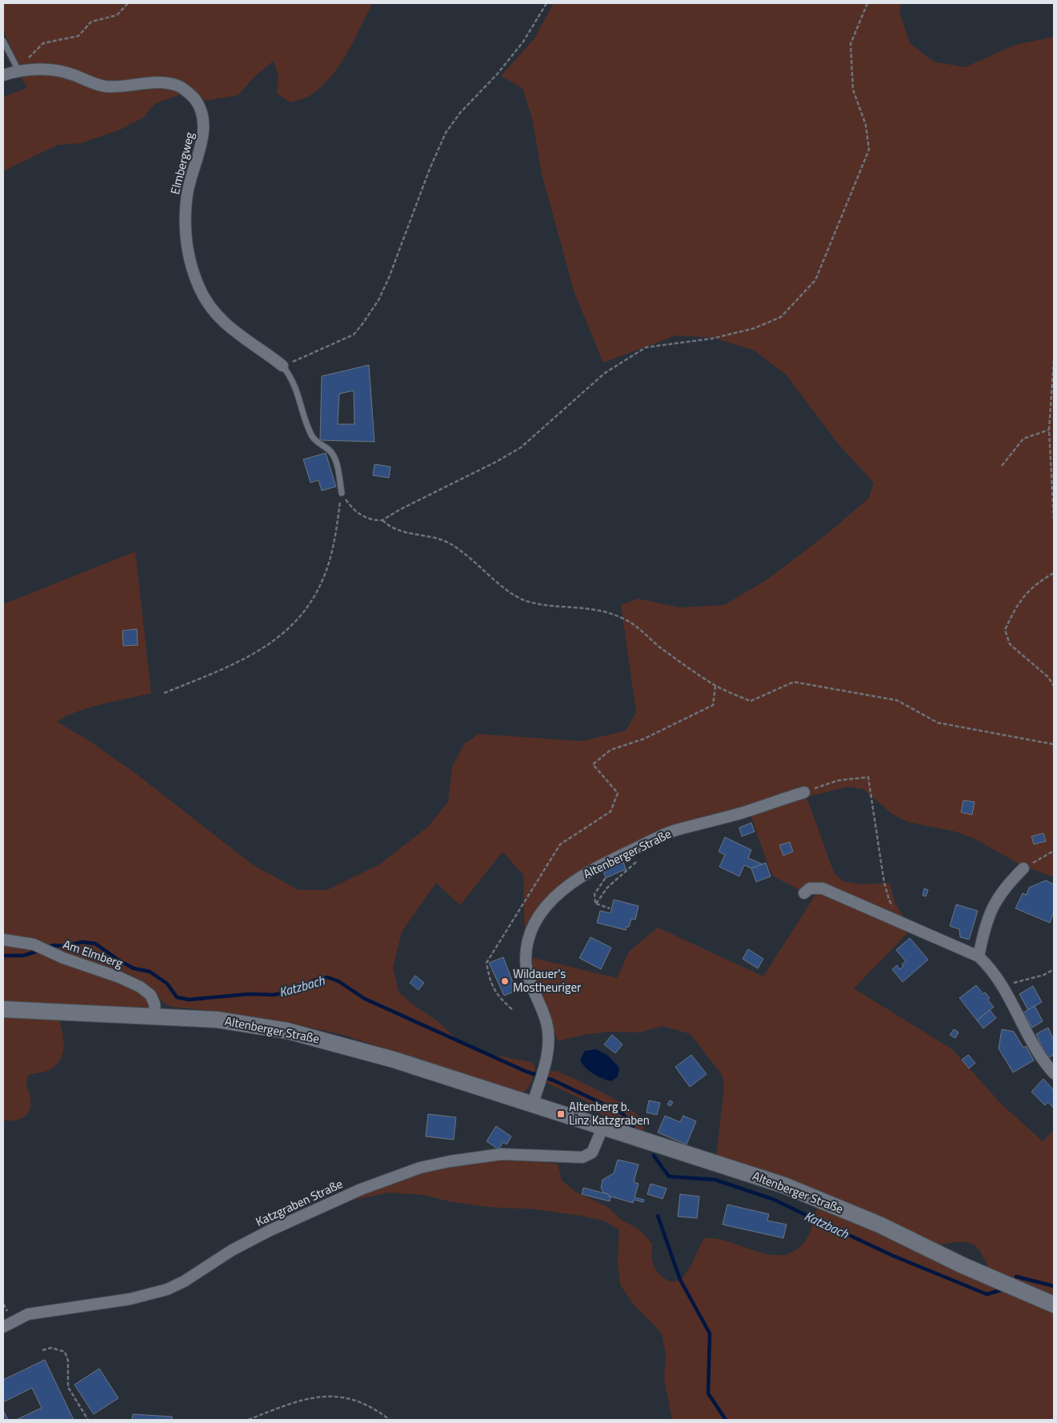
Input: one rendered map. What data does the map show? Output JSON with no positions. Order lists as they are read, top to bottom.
{
  "streets": {
    "street": [
      "Elmbergweg",
      "Altenberger Straße",
      "Am Elmberg",
      "Katzgraben Straße"
    ]
  },
  "crossings": [
    ["Altenberger Straße", "Am Elmberg"],
    ["Altenberger Straße", "Katzgraben Straße"]
  ],
  "water": ["Katzbach"],
  "places": {
    "other": ["Wildauer's Mostheuriger"],
    "transit": ["Altenberg b. Linz Katzgraben"]
  }
}
